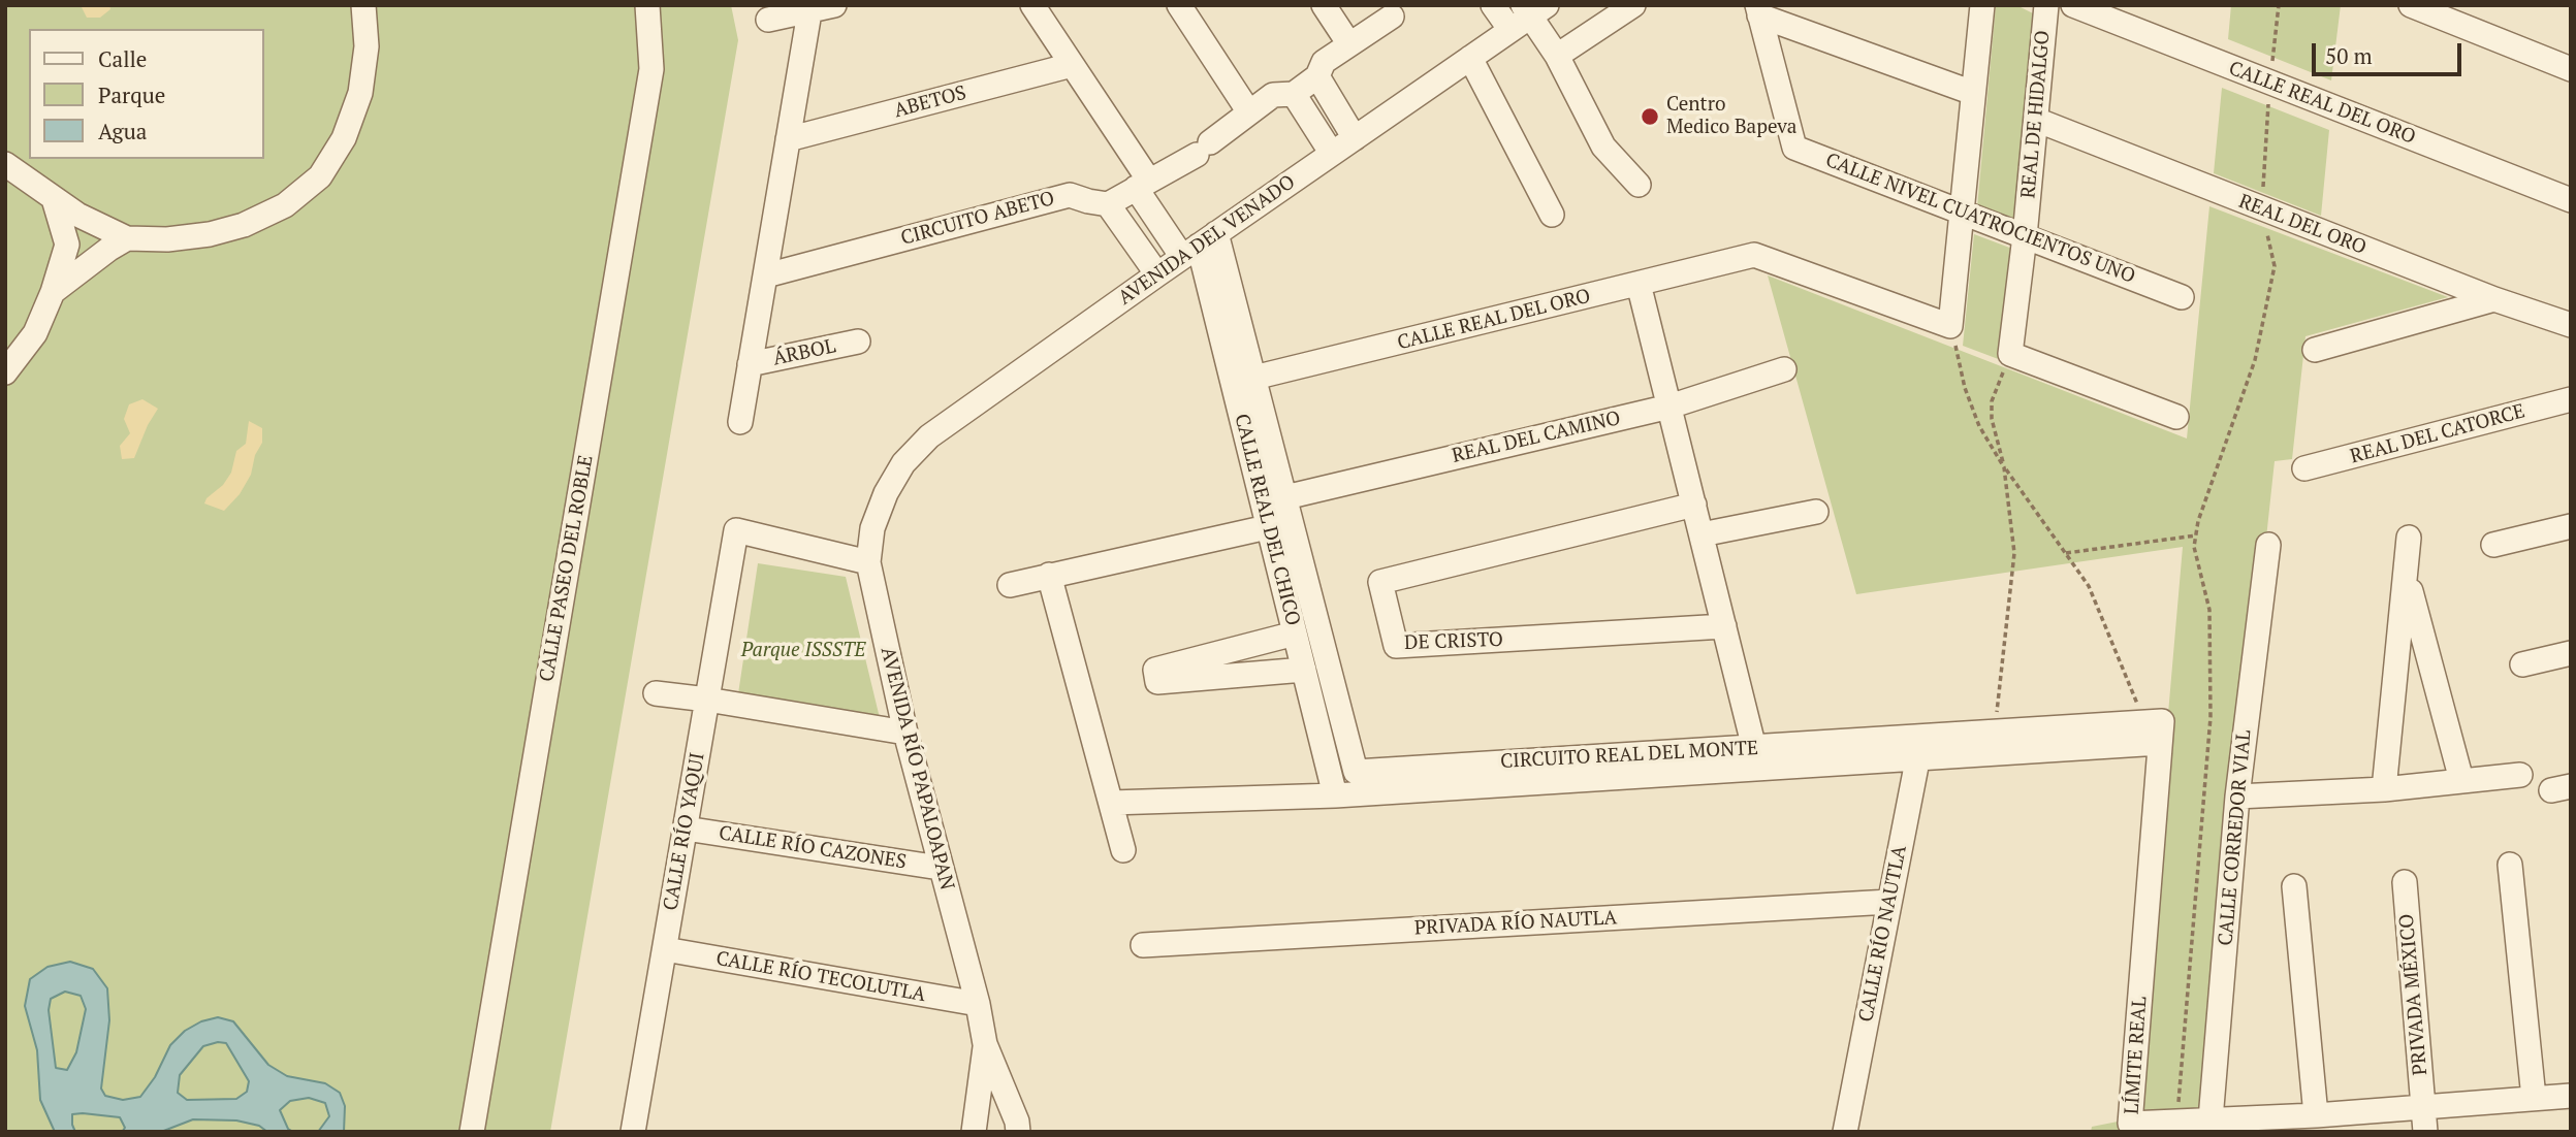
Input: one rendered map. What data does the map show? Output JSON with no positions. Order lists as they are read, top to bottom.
{
  "streets": {
    "street": [
      "ABETOS",
      "CALLE REAL DEL ORO",
      "REAL DE HIDALGO",
      "CIRCUITO ABETO",
      "CALLE NIVEL CUATROCIENTOS UNO",
      "REAL DEL ORO",
      "AVENIDA DEL VENADO",
      "ÁRBOL",
      "REAL DEL CATORCE",
      "REAL DEL CAMINO",
      "CALLE REAL DEL CHICO",
      "CALLE PASEO DEL ROBLE",
      "DE CRISTO",
      "CIRCUITO REAL DEL MONTE",
      "AVENIDA RÍO PAPALOAPAN",
      "CALLE RÍO YAQUI",
      "CALLE CORREDOR VIAL",
      "CALLE RÍO CAZONES",
      "PRIVADA RÍO NAUTLA",
      "CALLE RÍO NAUTLA",
      "CALLE RÍO TECOLUTLA",
      "PRIVADA MÉXICO",
      "LÍMITE REAL"
    ]
  },
  "crossings": [
    ["CALLE REAL DEL ORO", "CALLE REAL DEL CHICO"],
    ["CALLE REAL DEL ORO", "CIRCUITO REAL DEL MONTE"],
    ["REAL DE HIDALGO", "CALLE NIVEL CUATROCIENTOS UNO"],
    ["REAL DE HIDALGO", "REAL DEL ORO"],
    ["AVENIDA DEL VENADO", "CALLE REAL DEL CHICO"],
    ["AVENIDA DEL VENADO", "AVENIDA RÍO PAPALOAPAN"],
    ["REAL DEL CAMINO", "CIRCUITO REAL DEL MONTE"],
    ["CALLE REAL DEL CHICO", "CIRCUITO REAL DEL MONTE"],
    ["CIRCUITO REAL DEL MONTE", "CALLE RÍO NAUTLA"],
    ["CIRCUITO REAL DEL MONTE", "LÍMITE REAL"],
    ["AVENIDA RÍO PAPALOAPAN", "CALLE RÍO YAQUI"],
    ["AVENIDA RÍO PAPALOAPAN", "CALLE RÍO CAZONES"],
    ["AVENIDA RÍO PAPALOAPAN", "CALLE RÍO TECOLUTLA"],
    ["CALLE RÍO YAQUI", "CALLE RÍO CAZONES"],
    ["CALLE RÍO YAQUI", "CALLE RÍO TECOLUTLA"],
    ["CALLE CORREDOR VIAL", "LÍMITE REAL"],
    ["PRIVADA RÍO NAUTLA", "CALLE RÍO NAUTLA"],
    ["PRIVADA MÉXICO", "LÍMITE REAL"]
  ],
  "parks": ["Parque ISSSTE"],
  "places": ["Centro Medico Bapeva"],
  "legend": ["Calle", "Parque", "Agua"],
  "scale_bar": "50 m"
}
